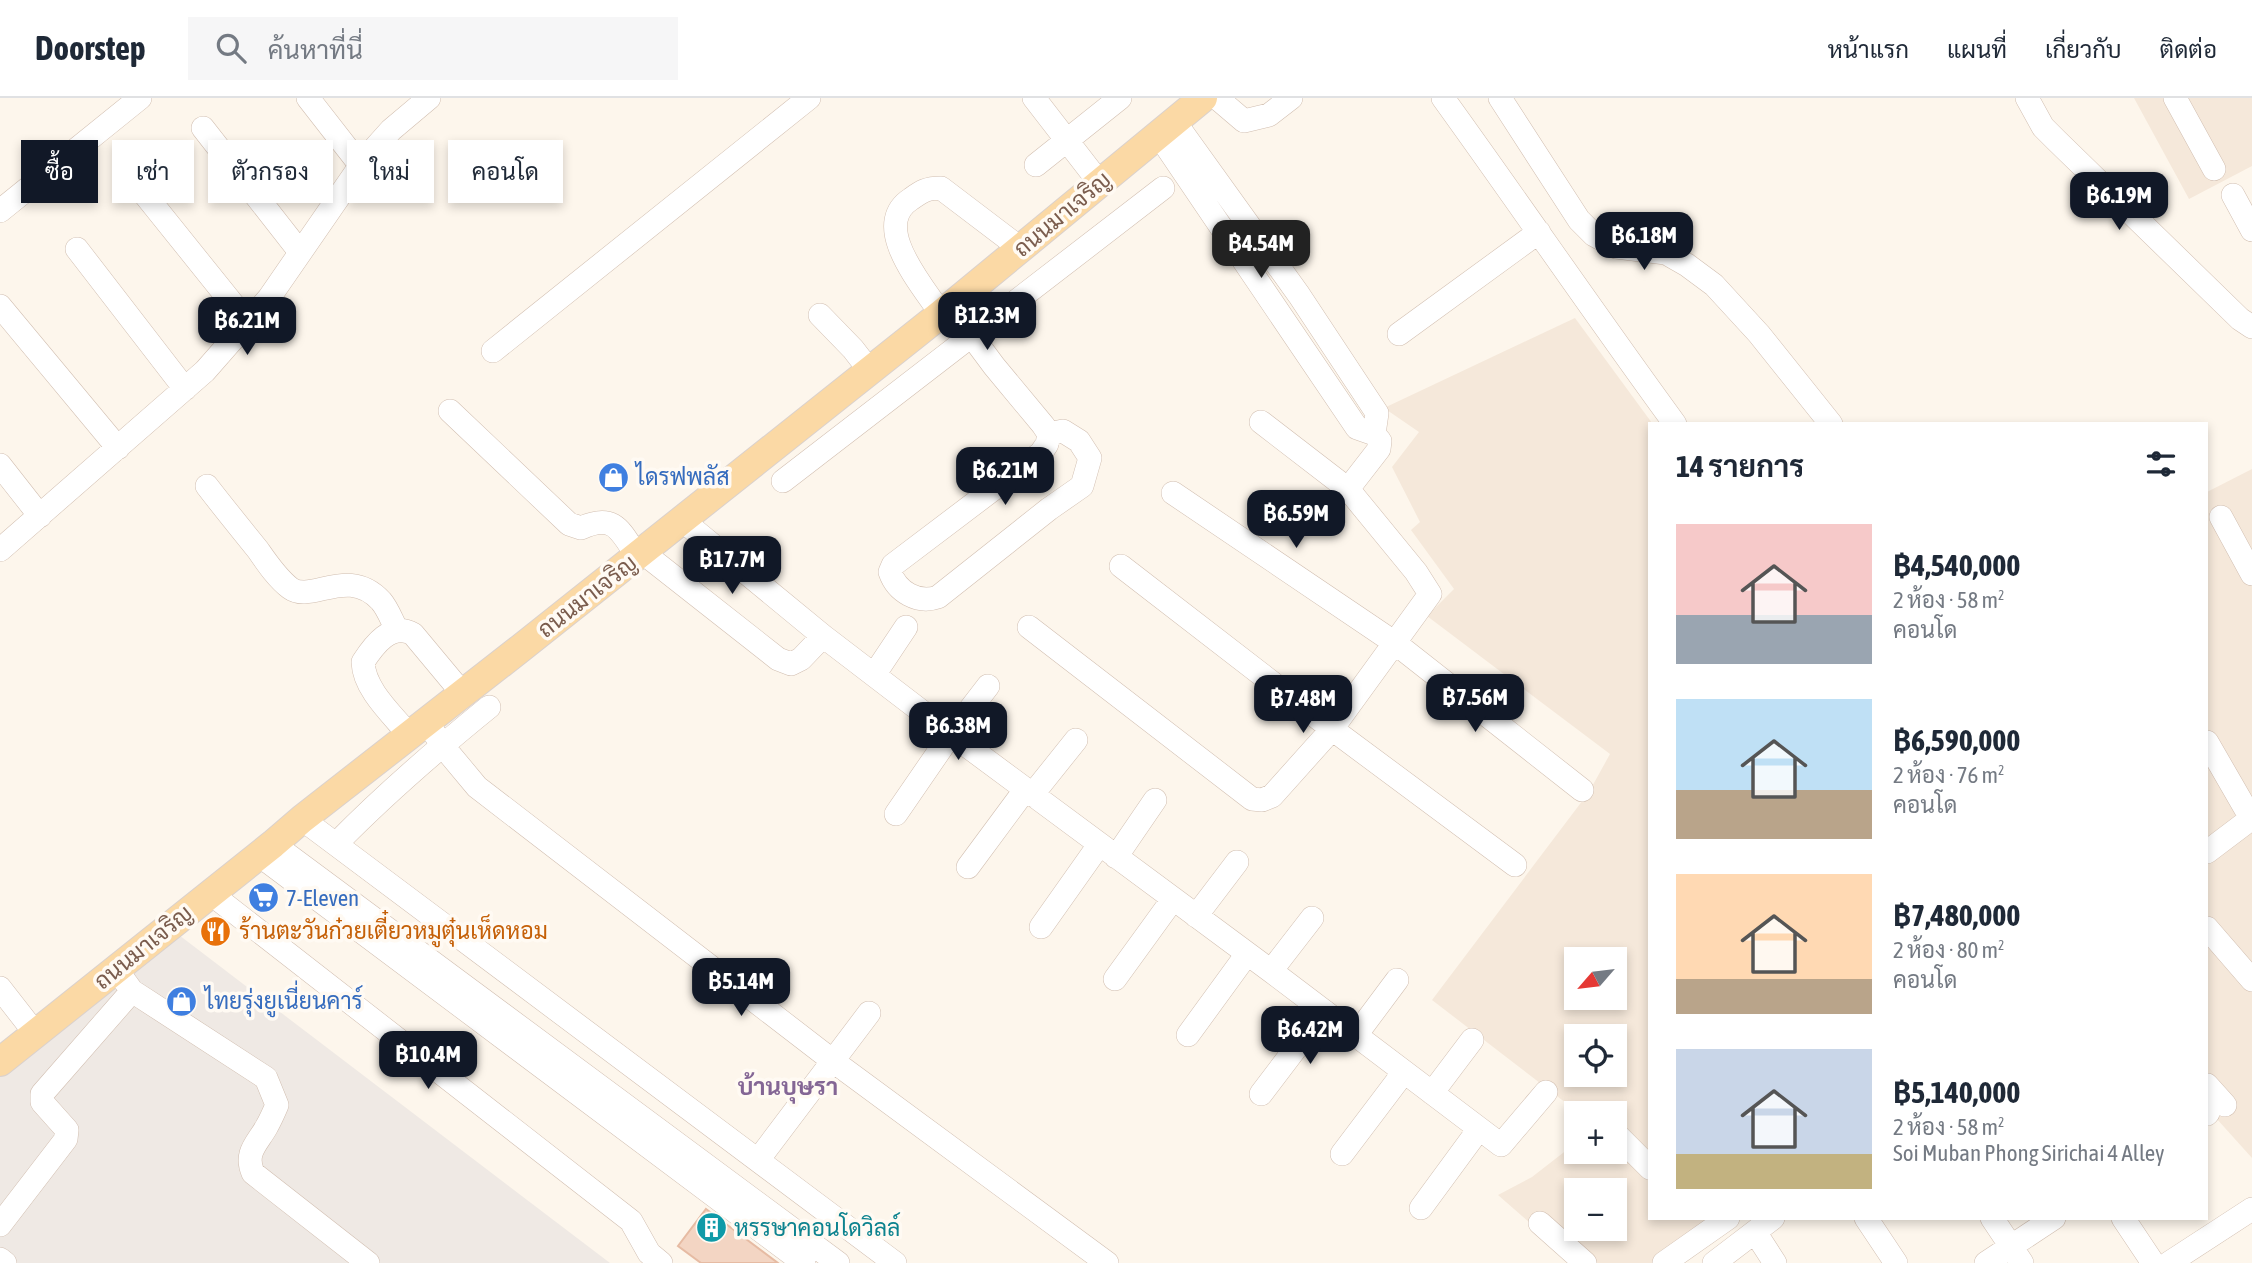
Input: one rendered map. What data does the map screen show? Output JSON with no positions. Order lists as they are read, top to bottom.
{
  "streets": {
    "main road": ["ถนนมาเจริญ"]
  },
  "districts": ["บ้านบุษรา"],
  "places": {
    "shop": ["ไดรฟพลัส", "ไทยรุ่งยูเนี่ยนคาร์"],
    "supermarket": ["7-Eleven"],
    "restaurant": ["ร้านตะวันก๋วยเตี๋ยวหมูตุ๋นเห็ดหอม"],
    "building": ["หรรษาคอนโดวิลล์"]
  },
  "north": "bottom left",
  "page": {
    "header": "Doorstep",
    "search": "ค้นหาที่นี่",
    "nav": [
      "หน้าแรก",
      "แผนที่",
      "เกี่ยวกับ",
      "ติดต่อ"
    ],
    "chip": [
      "ซื้อ",
      "เช่า",
      "ตัวกรอง",
      "ใหม่",
      "คอนโด"
    ],
    "price": [
      "฿6.19M",
      "฿6.18M",
      "฿4.54M",
      "฿12.3M",
      "฿6.21M",
      "฿6.21M",
      "฿6.59M",
      "฿17.7M",
      "฿7.56M",
      "฿7.48M",
      "฿6.38M",
      "฿5.14M",
      "฿6.42M",
      "฿10.4M"
    ],
    "heading": "14 รายการ",
    "list": [
      {
        "name": "฿4,540,000",
        "note": "2 ห้อง · 58 m² · คอนโด"
      },
      {
        "name": "฿6,590,000",
        "note": "2 ห้อง · 76 m² · คอนโด"
      },
      {
        "name": "฿7,480,000",
        "note": "2 ห้อง · 80 m² · คอนโด"
      },
      {
        "name": "฿5,140,000",
        "note": "2 ห้อง · 58 m² · Soi Muban Phong Sirichai 4 Alley"
      }
    ],
    "map_buttons": ["+", "−"]
  }
}
